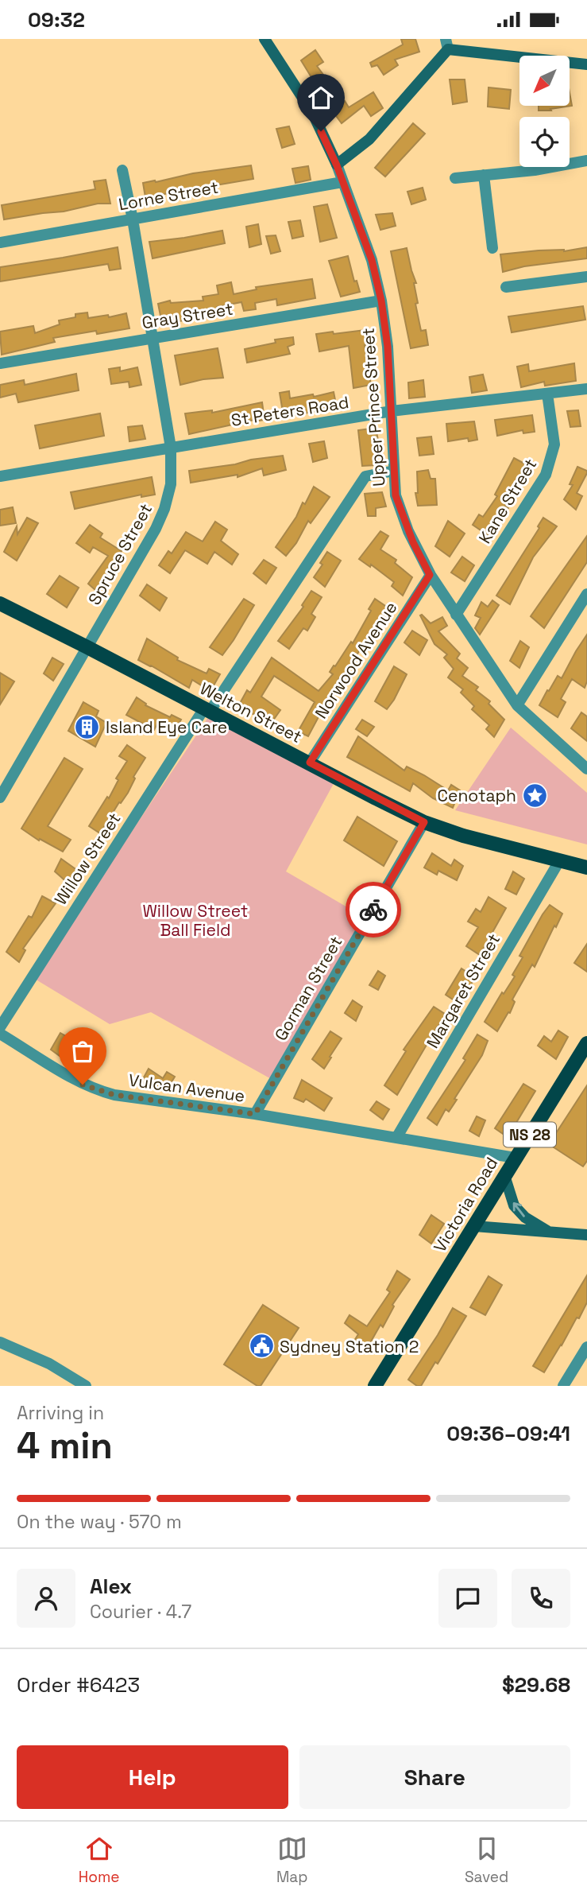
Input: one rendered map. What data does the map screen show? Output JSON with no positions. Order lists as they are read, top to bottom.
{
  "streets": {
    "main road": ["Welton Street", "NS 28", "Victoria Road"],
    "street": [
      "Lorne Street",
      "Gray Street",
      "Upper Prince Street",
      "St Peters Road",
      "Kane Street",
      "Spruce Street",
      "Norwood Avenue",
      "Willow Street",
      "Gorman Street",
      "Margaret Street",
      "Vulcan Avenue"
    ]
  },
  "crossings": [
    ["Lorne Street", "Upper Prince Street"],
    ["Lorne Street", "Spruce Street"],
    ["Gray Street", "Upper Prince Street"],
    ["Gray Street", "Spruce Street"],
    ["Upper Prince Street", "St Peters Road"],
    ["Upper Prince Street", "Kane Street"],
    ["Upper Prince Street", "Norwood Avenue"],
    ["Upper Prince Street", "Willow Street"],
    ["St Peters Road", "Kane Street"],
    ["St Peters Road", "Spruce Street"],
    ["Spruce Street", "Welton Street"],
    ["Norwood Avenue", "Welton Street"],
    ["Welton Street", "Willow Street"],
    ["Welton Street", "Gorman Street"],
    ["Welton Street", "Margaret Street"],
    ["Gorman Street", "Vulcan Avenue"],
    ["Margaret Street", "Vulcan Avenue"],
    ["Vulcan Avenue", "Victoria Road"]
  ],
  "parks": ["Willow Street Ball Field"],
  "places": {
    "building": ["Island Eye Care"],
    "place": ["Cenotaph"],
    "public building": ["Sydney Station 2"]
  },
  "north": "bottom left",
  "page": {
    "status": "09:32",
    "heading": ["4 min", "Arriving in", "09:36–09:41"],
    "panel": [
      "Alex",
      "Courier · 4.7",
      "Order #6423",
      "$29.68"
    ],
    "bar": "On the way · 570 m",
    "buttons": ["Help", "Share"],
    "tabs": ["Home", "Map", "Saved"]
  }
}
